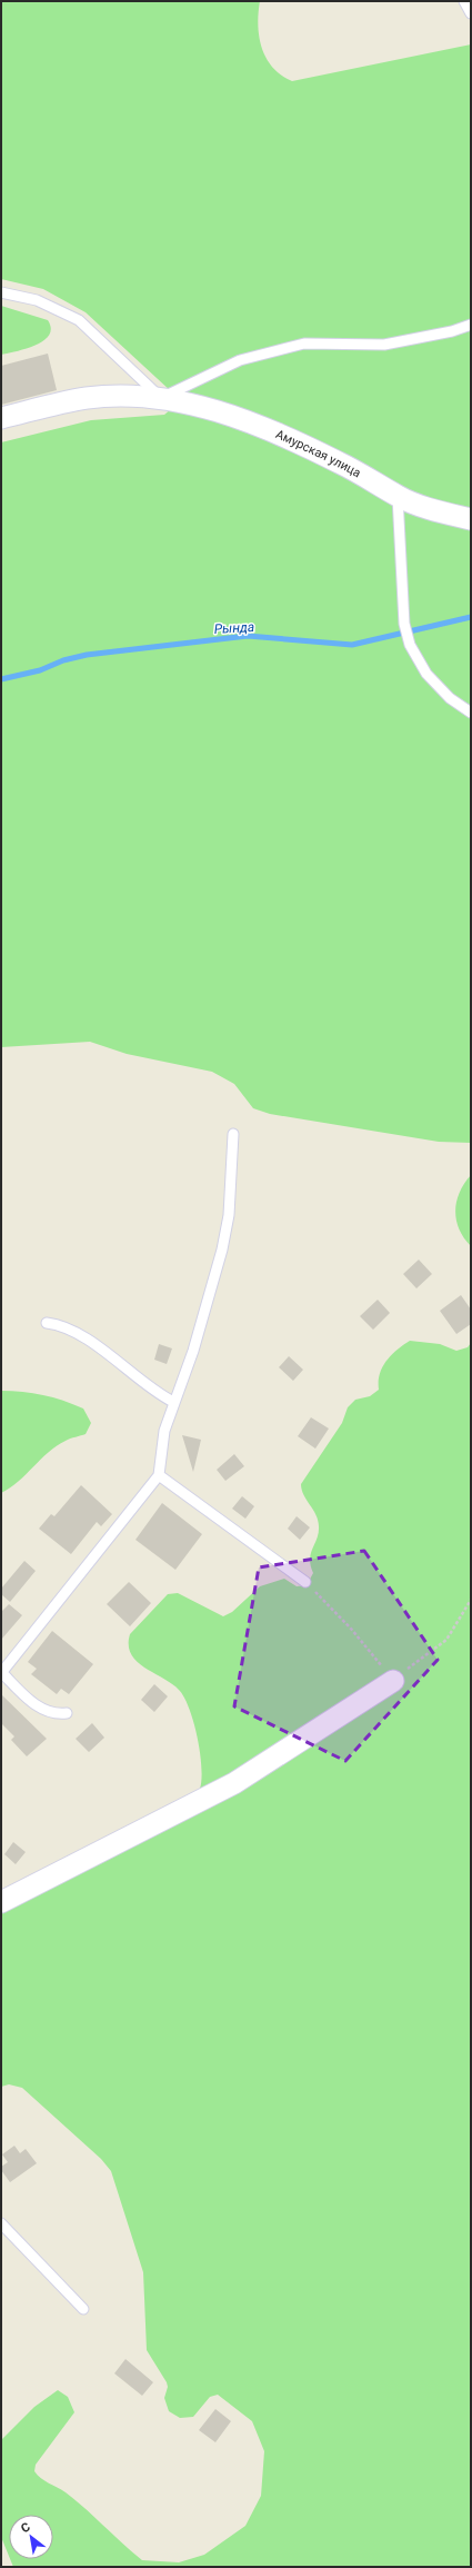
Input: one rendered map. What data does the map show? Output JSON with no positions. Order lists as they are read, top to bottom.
{
  "streets": {
    "street": ["Амурская улица"]
  },
  "water": ["Рында"],
  "north": "top left"
}
